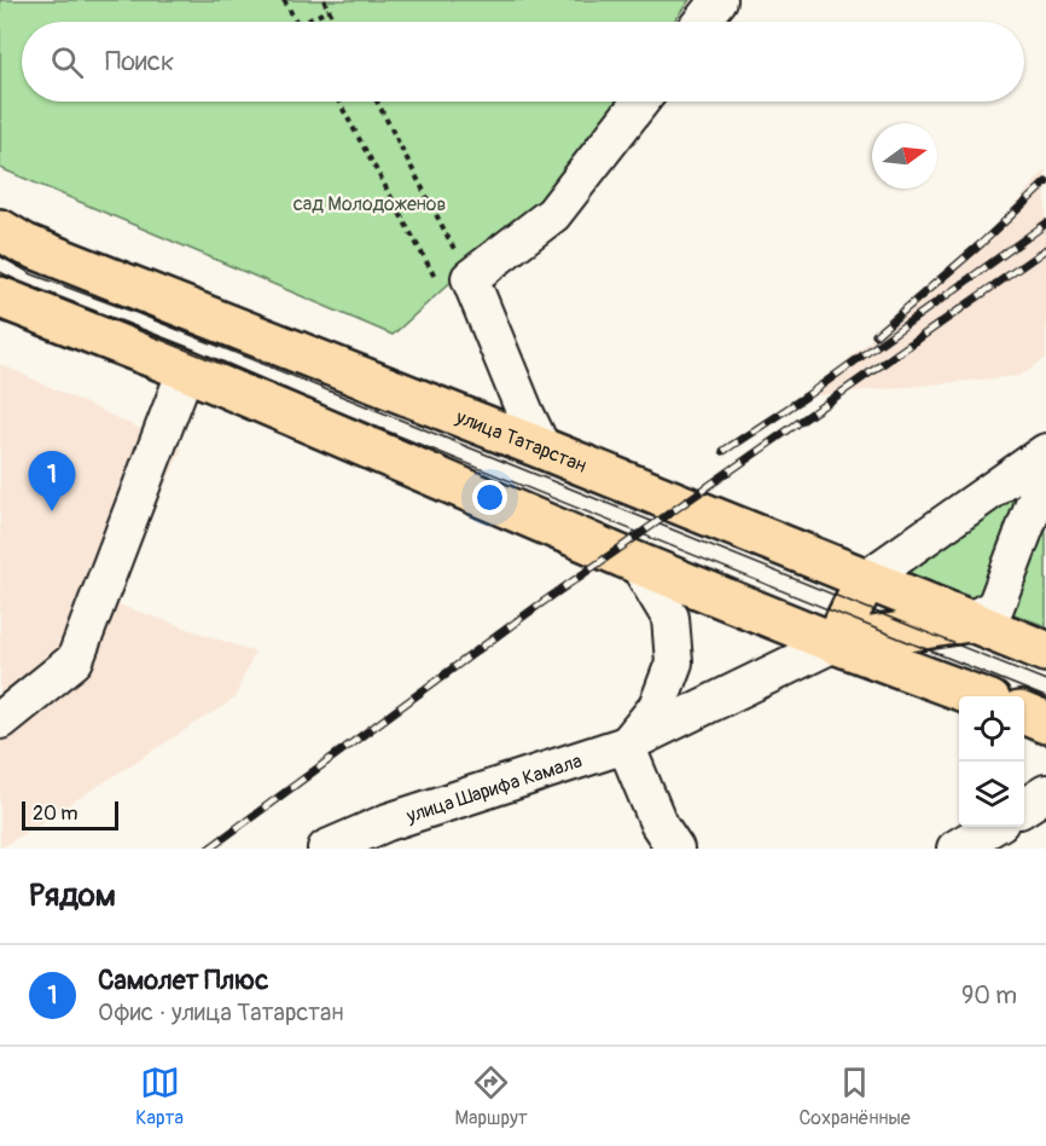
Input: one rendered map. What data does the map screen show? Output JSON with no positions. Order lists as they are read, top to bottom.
{
  "streets": {
    "main road": ["улица Татарстан"],
    "street": ["улица Шарифа Камала"]
  },
  "parks": ["сад Молодоженов"],
  "scale_bar": "20 m",
  "north": "right",
  "page": {
    "search": "Поиск",
    "pins": "1",
    "scale": "20 m",
    "heading": "Рядом",
    "list": [
      {
        "mark": "1",
        "name": "Самолет Плюс",
        "note": "Офис · улица Татарстан",
        "value": "90 m"
      }
    ],
    "nav": ["Карта", "Маршрут", "Сохранённые"]
  }
}
